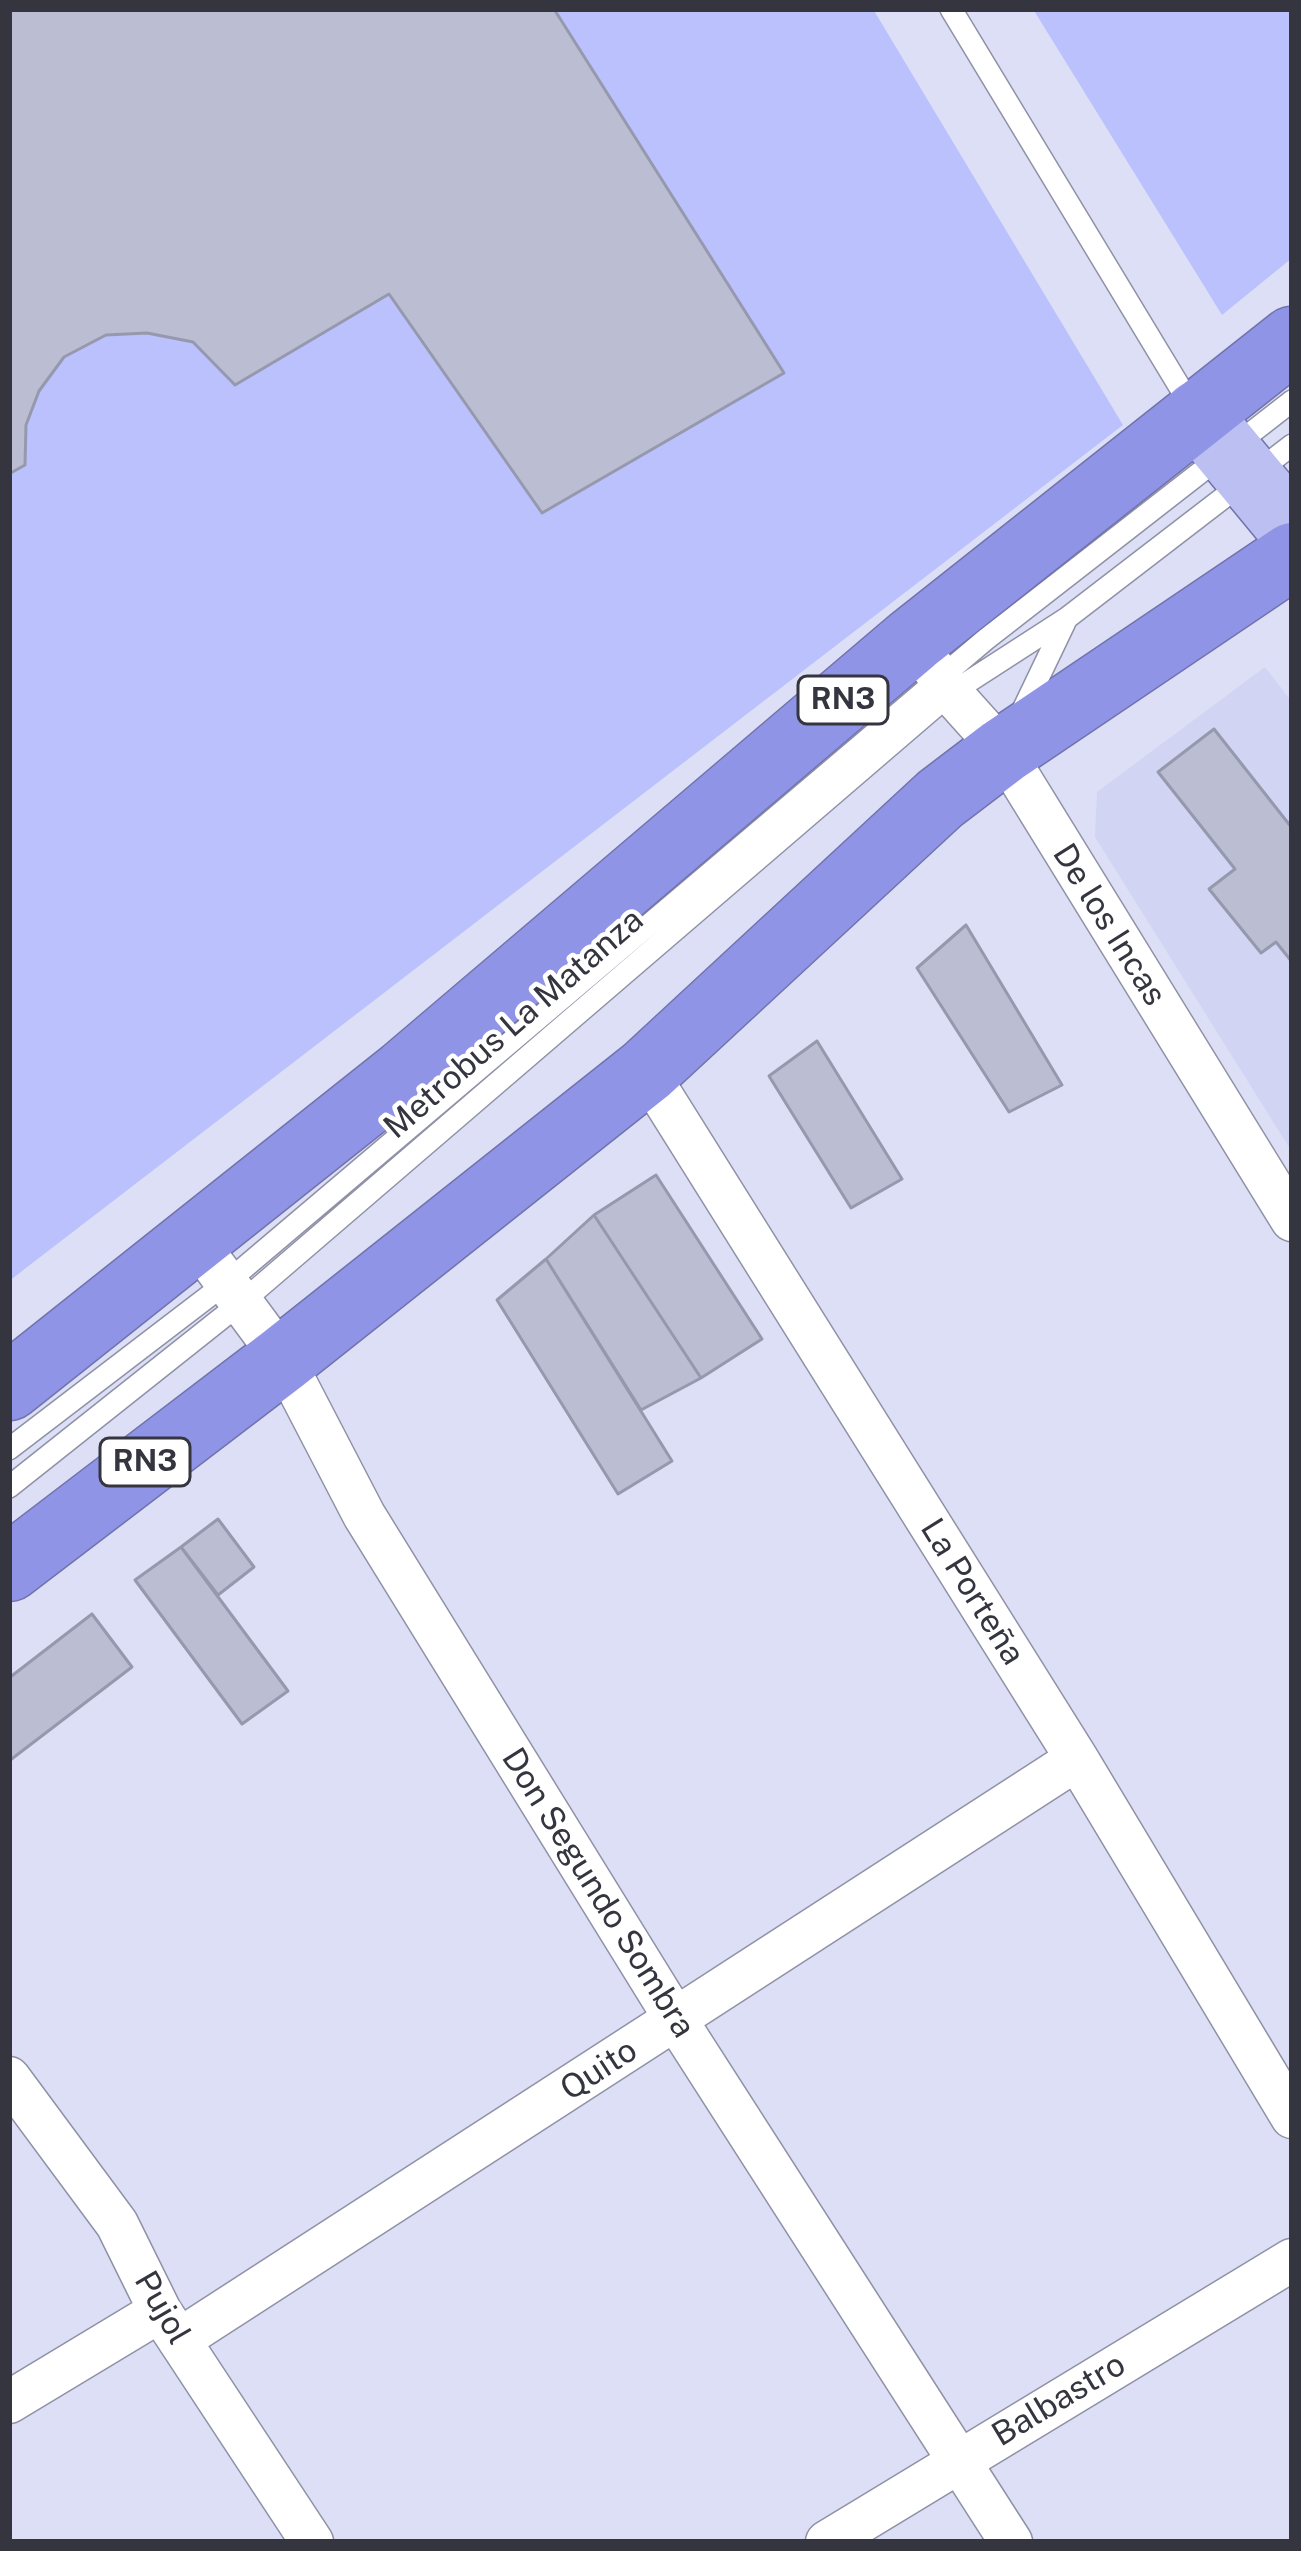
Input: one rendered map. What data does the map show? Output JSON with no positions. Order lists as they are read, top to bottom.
{
  "streets": {
    "highway": ["RN3"],
    "street": [
      "De los Incas",
      "La Porteña",
      "Don Segundo Sombra",
      "Quito",
      "Pujol",
      "Balbastro"
    ],
    "lane": ["Metrobus La Matanza"]
  },
  "crossings": [
    ["RN3", "De los Incas"],
    ["RN3", "Metrobus La Matanza"],
    ["RN3", "La Porteña"],
    ["RN3", "Don Segundo Sombra"],
    ["De los Incas", "Metrobus La Matanza"],
    ["Metrobus La Matanza", "Don Segundo Sombra"],
    ["La Porteña", "Quito"],
    ["Don Segundo Sombra", "Quito"],
    ["Don Segundo Sombra", "Balbastro"],
    ["Quito", "Pujol"]
  ]
}
